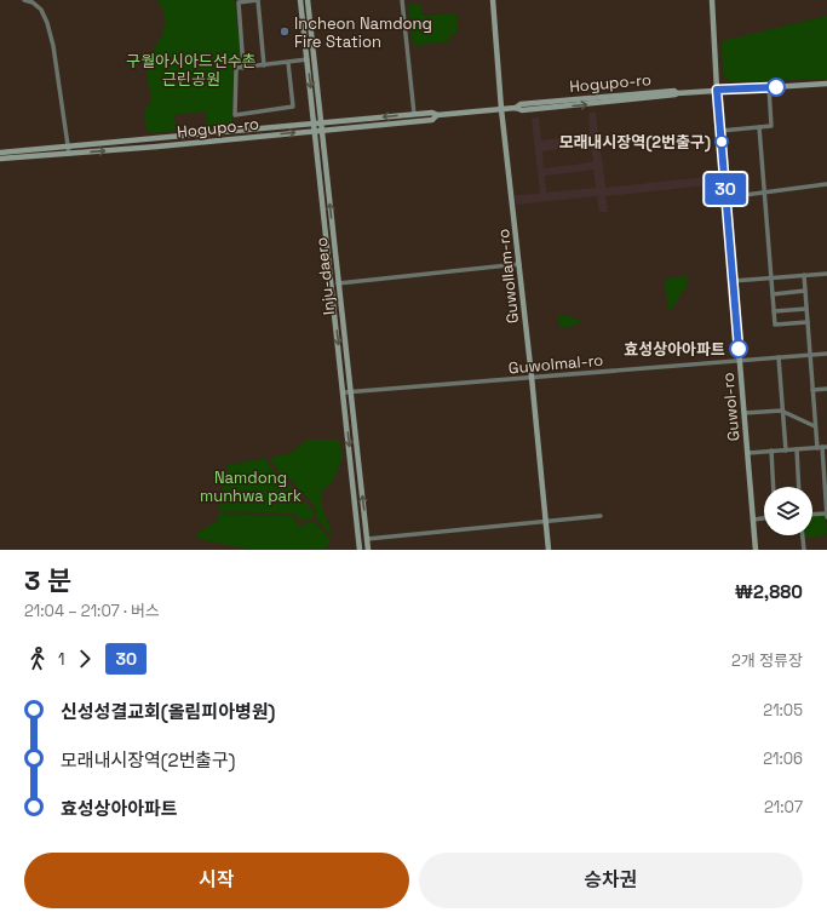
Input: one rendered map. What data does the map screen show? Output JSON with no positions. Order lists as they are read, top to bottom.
{
  "streets": {
    "main road": [
      "Hogupo-ro",
      "Inju-daero",
      "Guwollam-ro",
      "Guwol-ro"
    ],
    "street": ["Guwolmal-ro"]
  },
  "crossings": [
    ["Hogupo-ro", "Inju-daero"],
    ["Hogupo-ro", "Guwollam-ro"],
    ["Hogupo-ro", "Guwol-ro"],
    ["Inju-daero", "Guwolmal-ro"],
    ["Guwollam-ro", "Guwolmal-ro"],
    ["Guwolmal-ro", "Guwol-ro"]
  ],
  "parks": ["구월아시아드선수촌 근린공원", "Namdong munhwa park"],
  "places": ["Incheon Namdong Fire Station", "모래내시장역(2번출구)", "효성상아아파트"],
  "lines": ["bus line 30"],
  "page": {
    "on_map": "30",
    "heading": ["3 분", "21:04 – 21:07 · 버스", "₩2,880"],
    "legs": ["1", "30", "2개 정류장"],
    "list": [
      {
        "name": "신성성결교회(올림피아병원)",
        "value": "21:05"
      },
      {
        "name": "모래내시장역(2번출구)",
        "value": "21:06"
      },
      {
        "name": "효성상아아파트",
        "value": "21:07"
      }
    ],
    "buttons": ["시작", "승차권"]
  }
}
